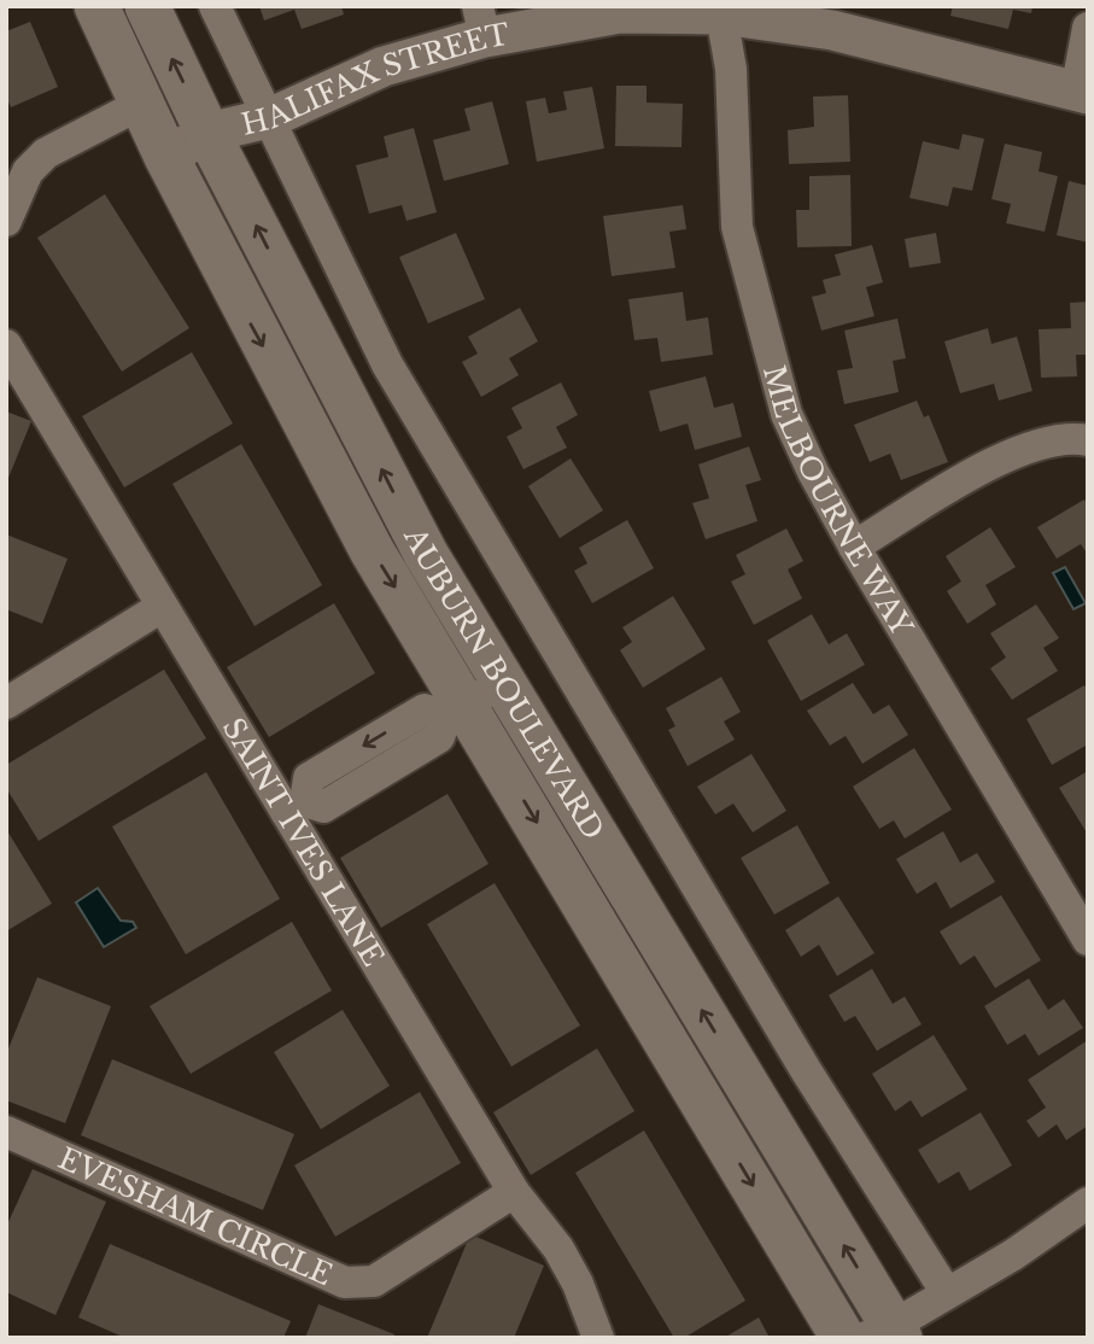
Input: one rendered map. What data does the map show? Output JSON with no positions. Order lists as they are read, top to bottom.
{
  "streets": {
    "main road": ["AUBURN BOULEVARD"],
    "street": [
      "HALIFAX STREET",
      "MELBOURNE WAY",
      "SAINT IVES LANE",
      "EVESHAM CIRCLE"
    ]
  },
  "crossings": [
    ["HALIFAX STREET", "MELBOURNE WAY"],
    ["HALIFAX STREET", "AUBURN BOULEVARD"],
    ["SAINT IVES LANE", "EVESHAM CIRCLE"]
  ]
}
